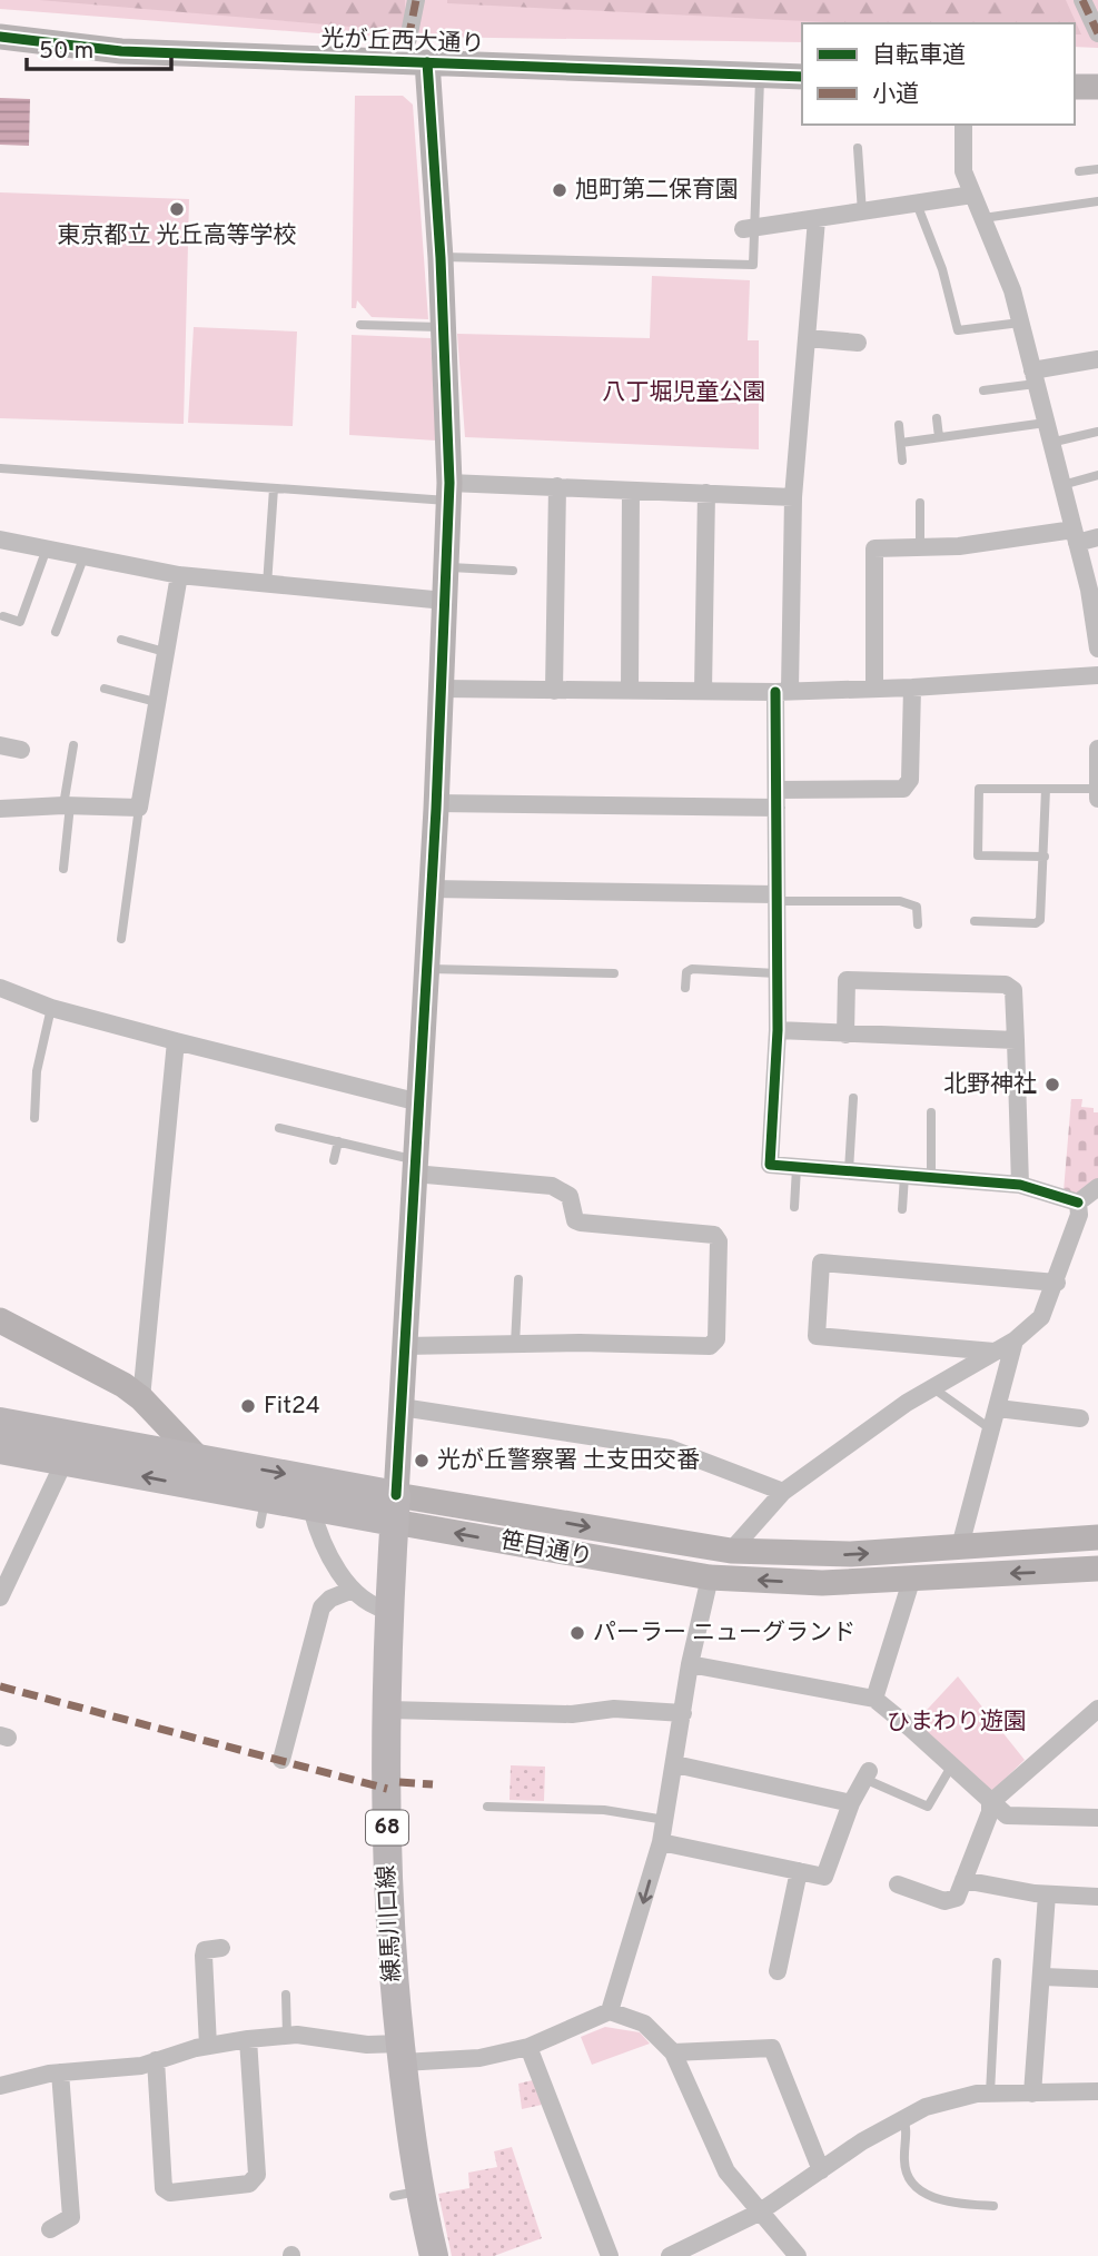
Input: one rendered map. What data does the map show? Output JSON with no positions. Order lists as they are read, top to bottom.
{
  "streets": {
    "main road": ["笹目通り", "68", "練馬川口線"],
    "street": ["光が丘西大通り"]
  },
  "crossings": [
    ["笹目通り", "練馬川口線"]
  ],
  "parks": ["八丁堀児童公園", "ひまわり遊園"],
  "places": [
    "旭町第二保育園",
    "東京都立 光丘高等学校",
    "北野神社",
    "Fit24",
    "光が丘警察署 土支田交番",
    "パーラー ニューグランド"
  ],
  "legend": ["自転車道", "小道"],
  "scale_bar": "50 m"
}
